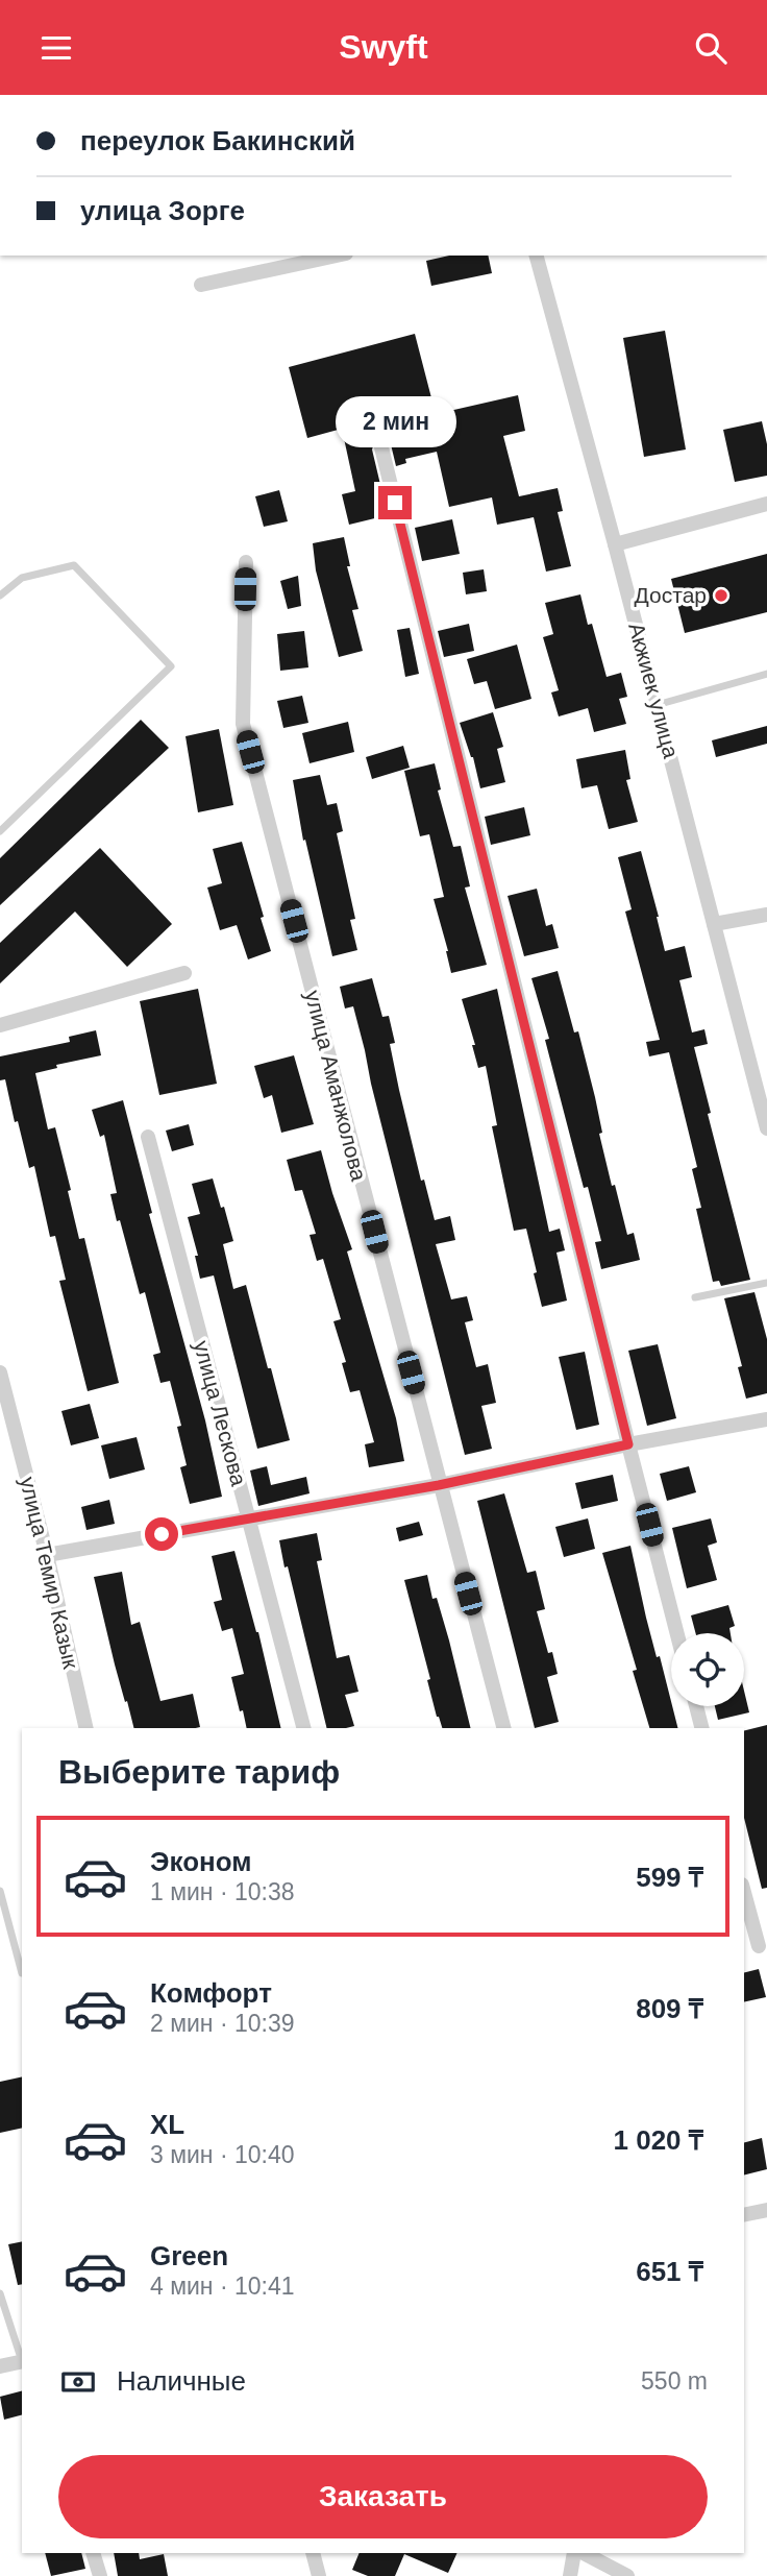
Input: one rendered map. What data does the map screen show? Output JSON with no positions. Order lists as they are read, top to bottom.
{
  "streets": {
    "street": [
      "Акжиек улица",
      "улица Аманжолова",
      "улица Лескова",
      "улица Темир Казык"
    ]
  },
  "places": ["Достар"],
  "page": {
    "header": "Swyft",
    "banner": ["переулок Бакинский", "улица Зорге"],
    "bubble": "2 мин",
    "heading": "Выберите тариф",
    "list": [
      {
        "name": "Эконом",
        "note": "1 мин · 10:38",
        "value": "599 ₸"
      },
      {
        "name": "Комфорт",
        "note": "2 мин · 10:39",
        "value": "809 ₸"
      },
      {
        "name": "XL",
        "note": "3 мин · 10:40",
        "value": "1 020 ₸"
      },
      {
        "name": "Green",
        "note": "4 мин · 10:41",
        "value": "651 ₸"
      }
    ],
    "pay": ["Наличные", "550 m"],
    "buttons": "Заказать"
  }
}
